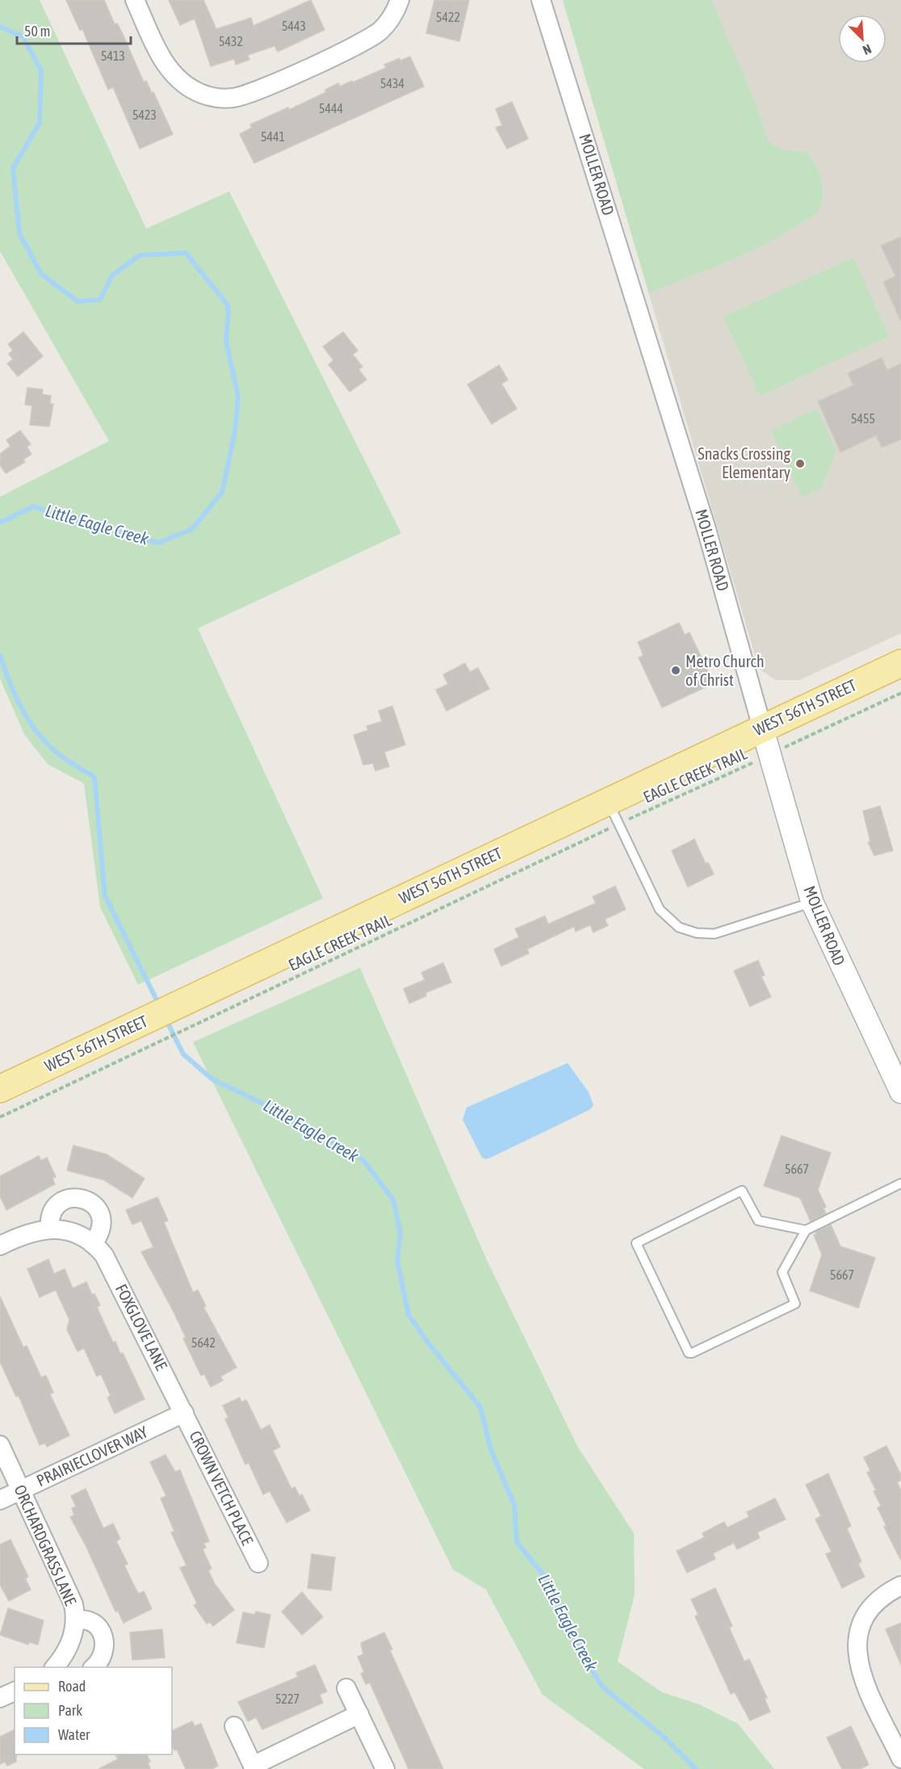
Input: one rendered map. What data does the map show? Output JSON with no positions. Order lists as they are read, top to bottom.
{
  "streets": {
    "main road": ["WEST 56TH STREET"],
    "street": [
      "MOLLER ROAD",
      "FOXGLOVE LANE",
      "PRAIRIECLOVER WAY",
      "CROWN VETCH PLACE",
      "ORCHARDGRASS LANE"
    ],
    "path": ["EAGLE CREEK TRAIL"]
  },
  "crossings": [
    ["MOLLER ROAD", "WEST 56TH STREET"],
    ["MOLLER ROAD", "EAGLE CREEK TRAIL"],
    ["WEST 56TH STREET", "EAGLE CREEK TRAIL"],
    ["FOXGLOVE LANE", "PRAIRIECLOVER WAY"],
    ["FOXGLOVE LANE", "CROWN VETCH PLACE"],
    ["PRAIRIECLOVER WAY", "CROWN VETCH PLACE"],
    ["PRAIRIECLOVER WAY", "ORCHARDGRASS LANE"]
  ],
  "water": ["Little Eagle Creek"],
  "places": ["Snacks Crossing Elementary", "Metro Church of Christ"],
  "house_numbers": [
    "5422",
    "5443",
    "5432",
    "5413",
    "5434",
    "5444",
    "5423",
    "5441",
    "5455",
    "5667",
    "5667",
    "5642",
    "5227"
  ],
  "legend": ["Road", "Park", "Water"],
  "scale_bar": "50 m",
  "north": "bottom right"
}
